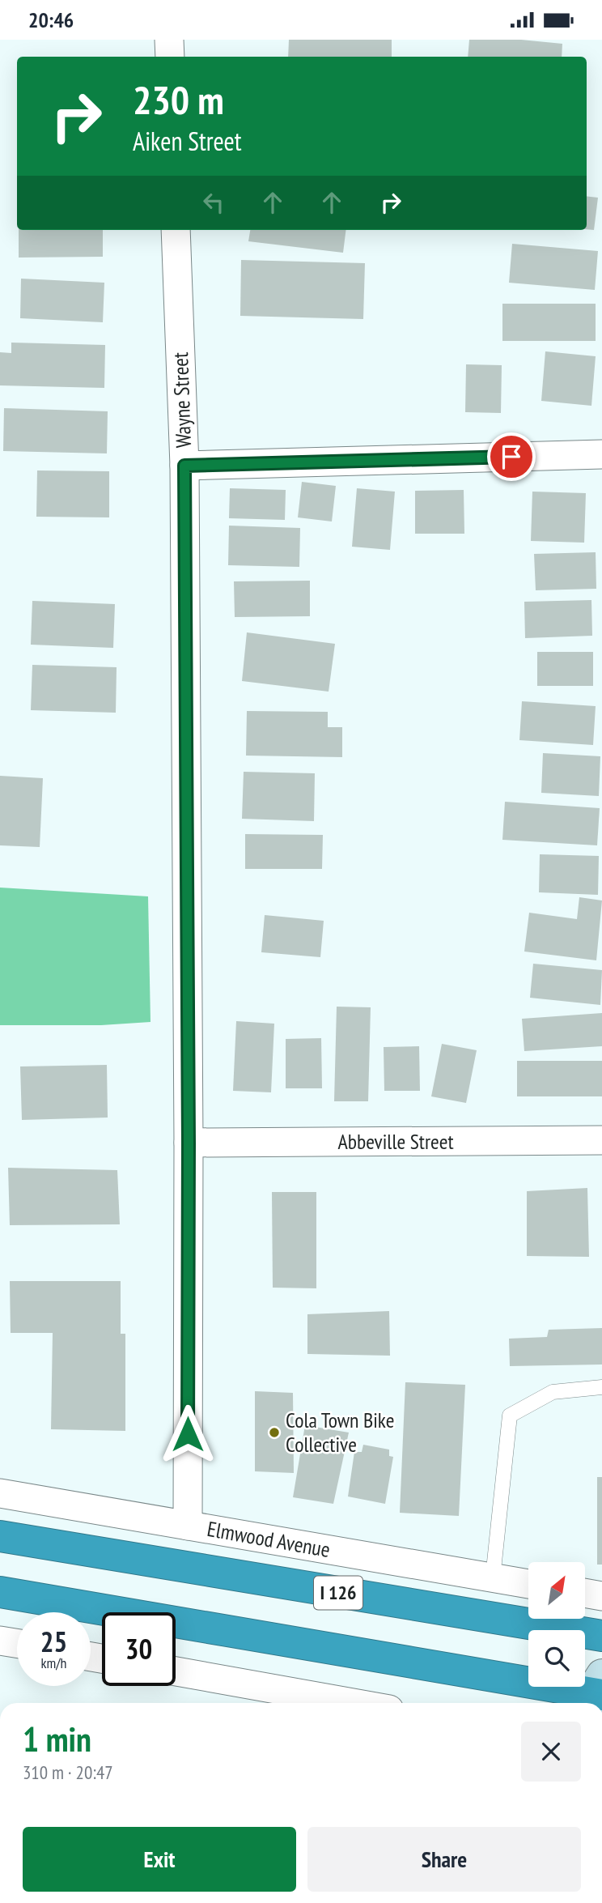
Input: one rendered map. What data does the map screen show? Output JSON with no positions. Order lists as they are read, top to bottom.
{
  "streets": {
    "highway": ["I 126"],
    "street": ["Wayne Street", "Abbeville Street", "Elmwood Avenue"]
  },
  "crossings": [
    ["Wayne Street", "Abbeville Street"],
    ["Wayne Street", "Elmwood Avenue"]
  ],
  "places": ["Cola Town Bike Collective"],
  "north": "top right",
  "page": {
    "status": "20:46",
    "turn": ["230 m", "Aiken Street"],
    "speed": "25 km/h",
    "limit": "30",
    "heading": ["1 min", "310 m · 20:47"],
    "buttons": ["Exit", "Share"]
  }
}
